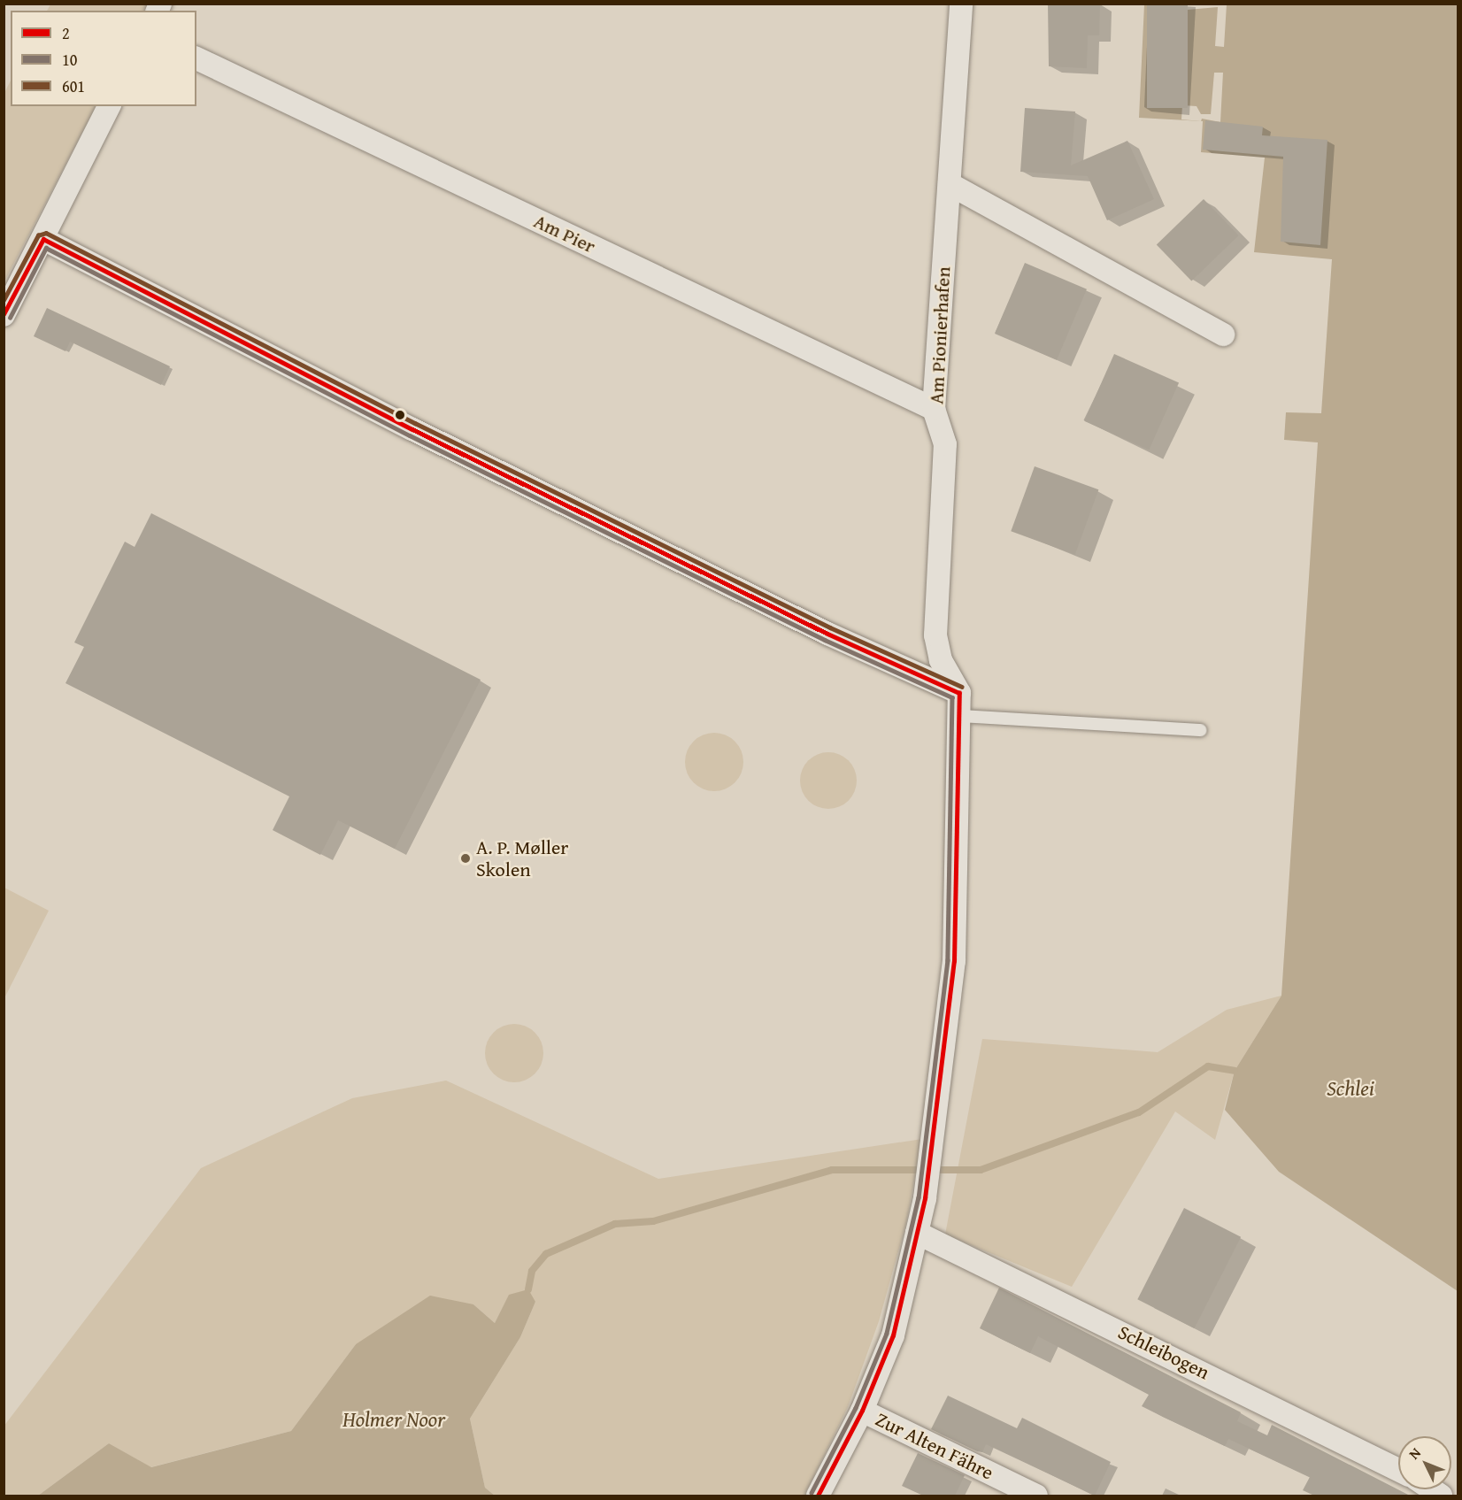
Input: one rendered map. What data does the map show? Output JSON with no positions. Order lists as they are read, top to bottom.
{
  "streets": {
    "street": [
      "Am Pier",
      "Am Pionierhafen",
      "Schleibogen",
      "Zur Alten Fähre"
    ]
  },
  "crossings": [
    ["Am Pier", "Am Pionierhafen"]
  ],
  "water": ["Schlei", "Holmer Noor"],
  "places": ["A. P. Møller Skolen"],
  "lines": ["transit line 601", "transit line 2", "transit line 10"],
  "legend": ["2", "10", "601"],
  "north": "top left"
}
